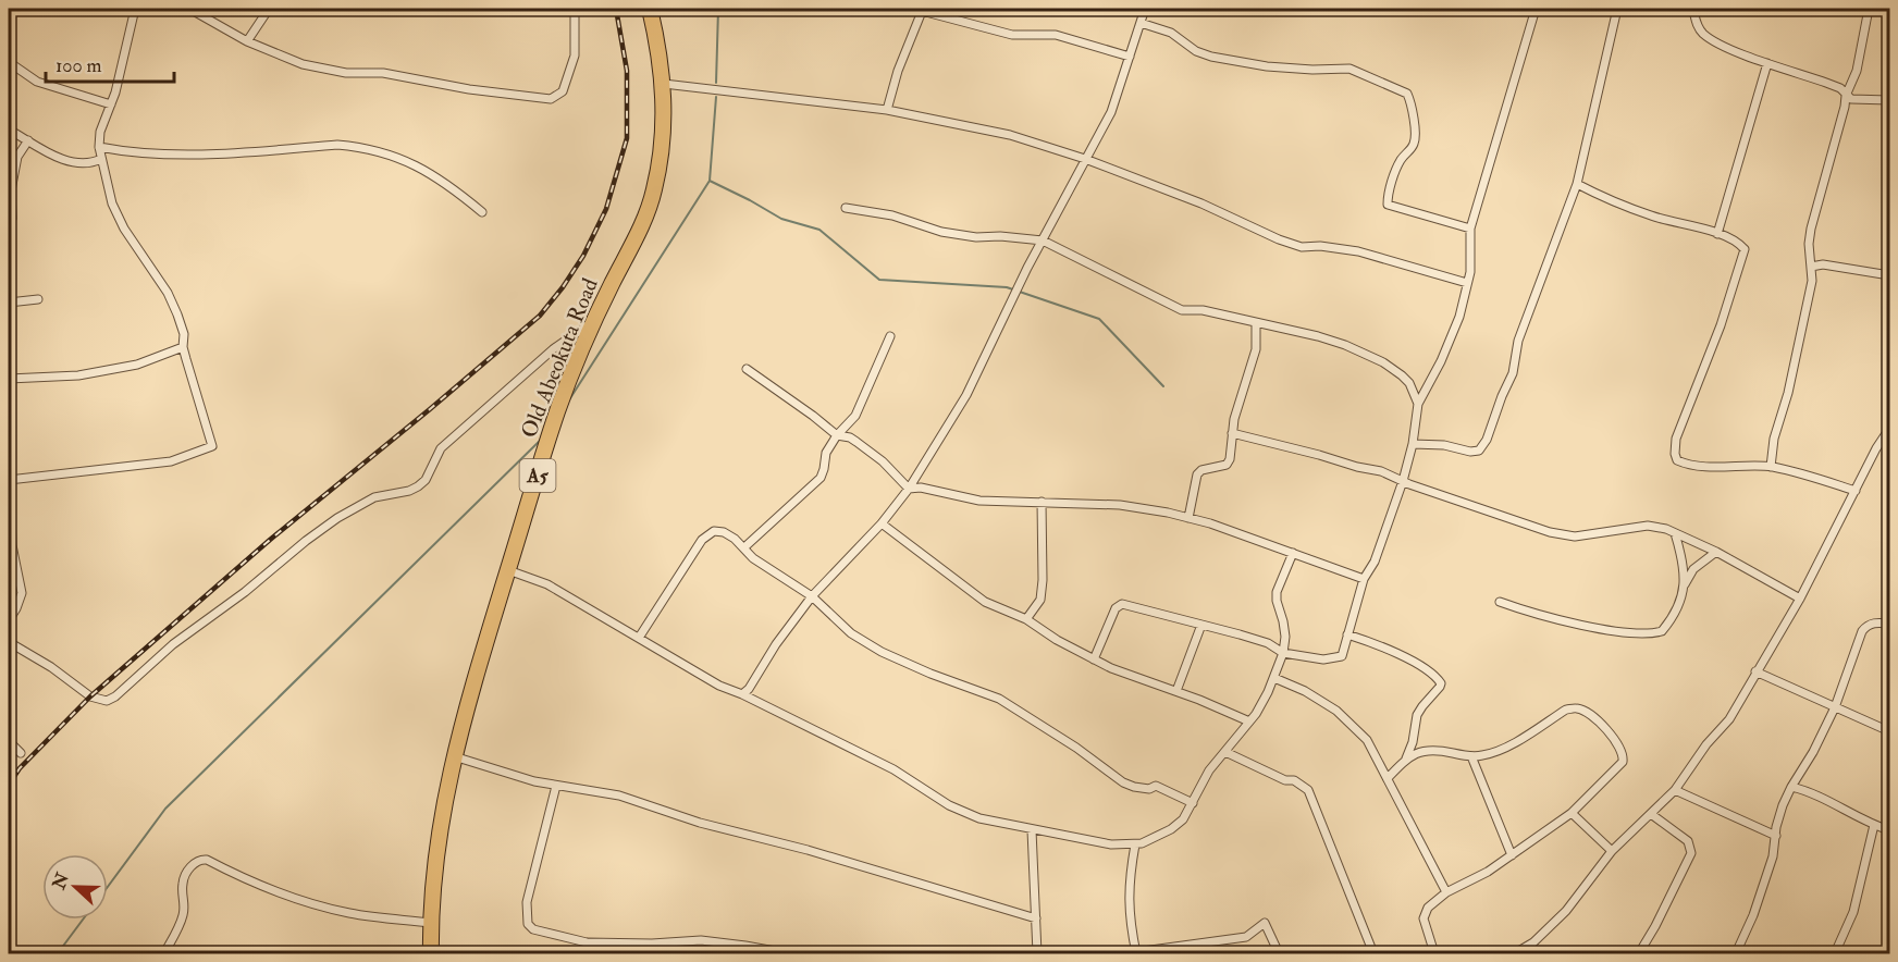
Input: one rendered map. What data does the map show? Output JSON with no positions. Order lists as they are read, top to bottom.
{
  "streets": {
    "highway": ["Old Abeokuta Road", "A5"]
  },
  "scale_bar": "100 m",
  "north": "left"
}
